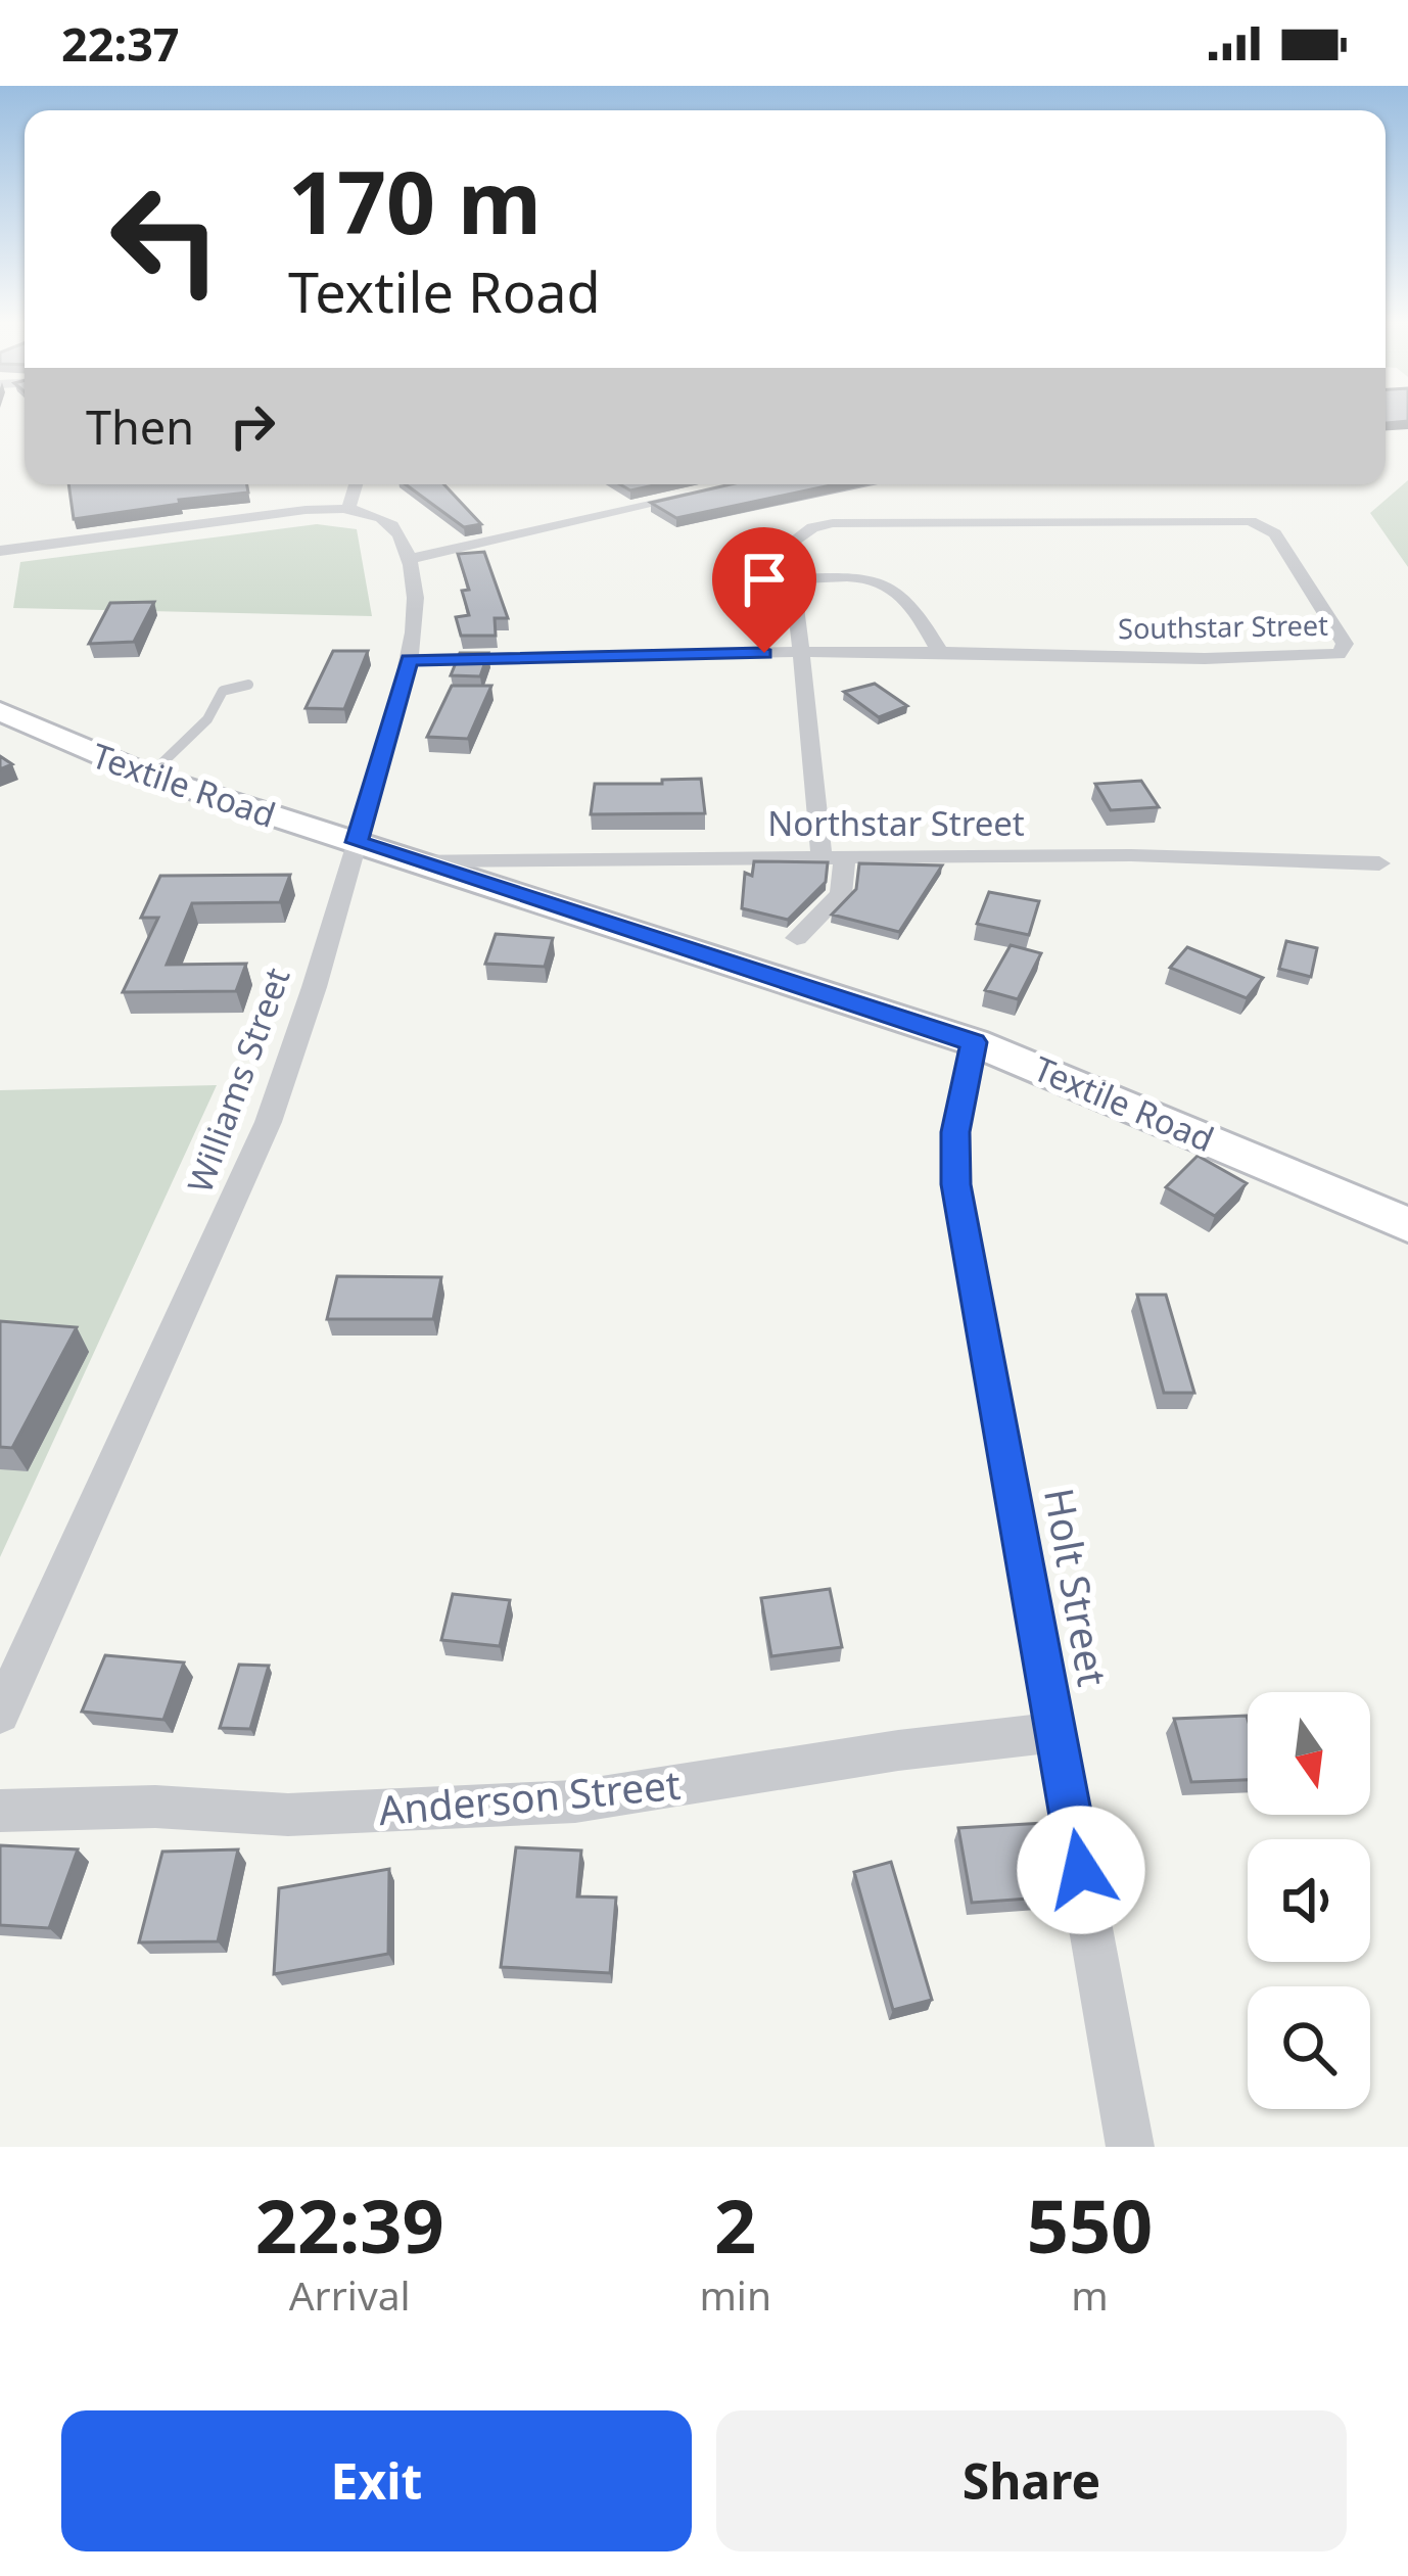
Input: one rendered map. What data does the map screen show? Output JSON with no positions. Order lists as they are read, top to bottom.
{
  "streets": {
    "street": [
      "Southstar Street",
      "Textile Road",
      "Northstar Street",
      "Williams Street",
      "Holt Street",
      "Anderson Street"
    ]
  },
  "crossings": [
    ["Southstar Street", "Williams Street"],
    ["Textile Road", "Northstar Street"],
    ["Textile Road", "Williams Street"],
    ["Textile Road", "Holt Street"],
    ["Holt Street", "Anderson Street"]
  ],
  "north": "bottom",
  "page": {
    "status": "22:37",
    "turn": ["170 m", "Textile Road"],
    "then": "Then",
    "eta": [
      "22:39",
      "Arrival",
      "2",
      "min",
      "550",
      "m"
    ],
    "buttons": ["Exit", "Share"]
  }
}
